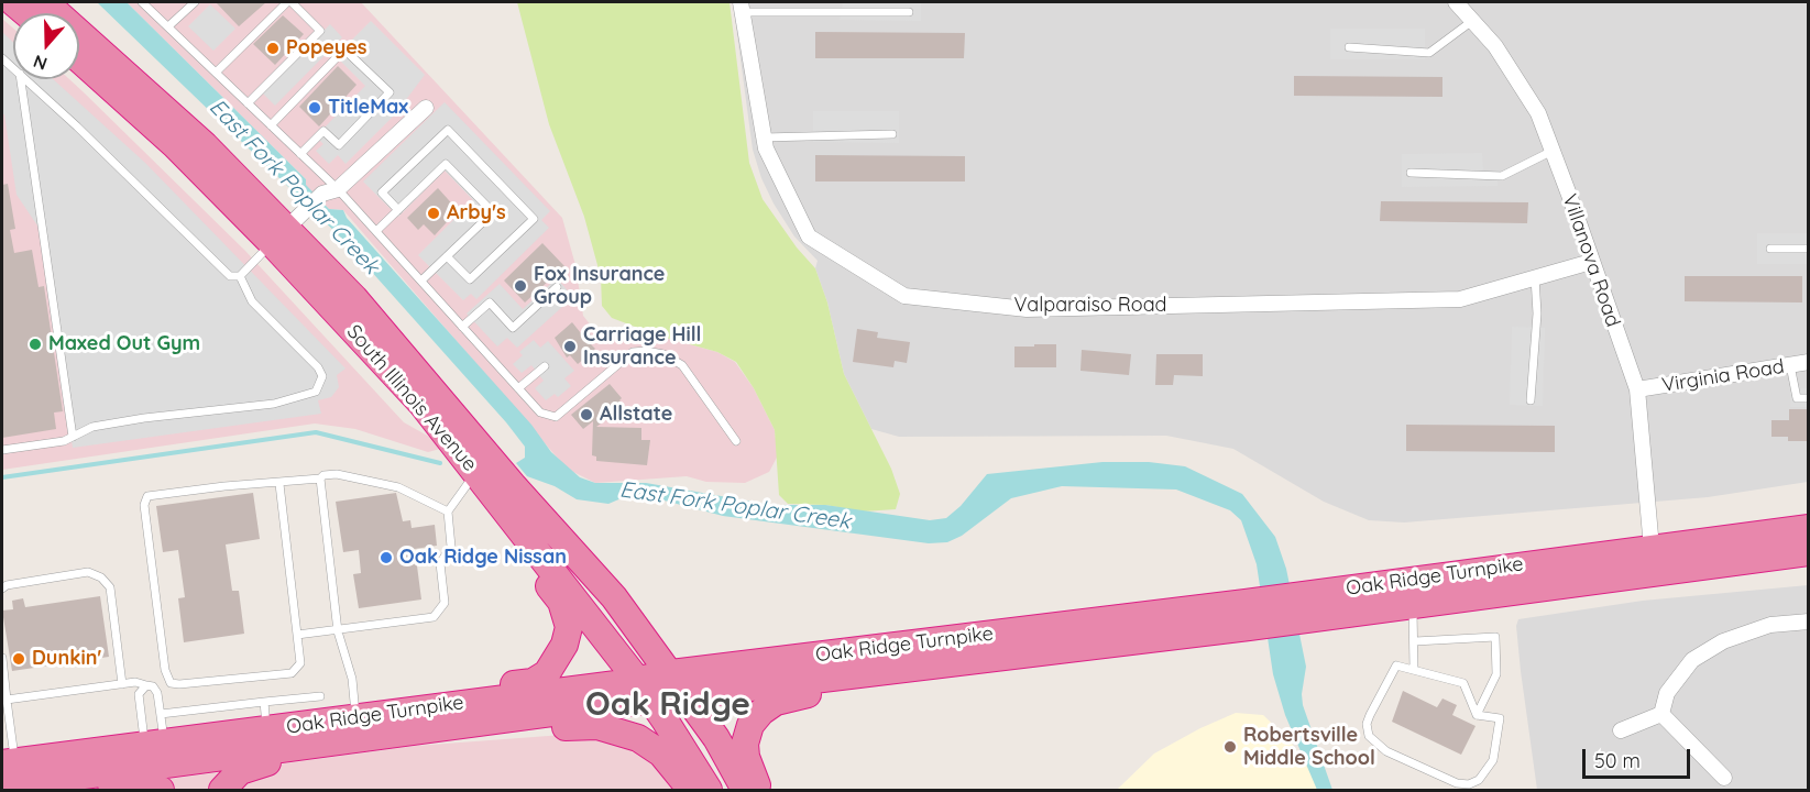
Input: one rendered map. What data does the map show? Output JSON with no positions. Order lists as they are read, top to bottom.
{
  "streets": {
    "highway": ["South Illinois Avenue", "Oak Ridge Turnpike"],
    "street": ["Villanova Road", "Valparaiso Road", "Virginia Road"]
  },
  "crossings": [
    ["Villanova Road", "Valparaiso Road"],
    ["Villanova Road", "Virginia Road"],
    ["Villanova Road", "Oak Ridge Turnpike"],
    ["South Illinois Avenue", "Oak Ridge Turnpike"]
  ],
  "districts": ["Oak Ridge"],
  "water": ["East Fork Poplar Creek"],
  "places": [
    "Popeyes",
    "TitleMax",
    "Arby's",
    "Fox Insurance Group",
    "Maxed Out Gym",
    "Carriage Hill Insurance",
    "Allstate",
    "Oak Ridge Nissan",
    "Dunkin'",
    "Robertsville Middle School"
  ],
  "scale_bar": "50 m",
  "north": "bottom"
}
